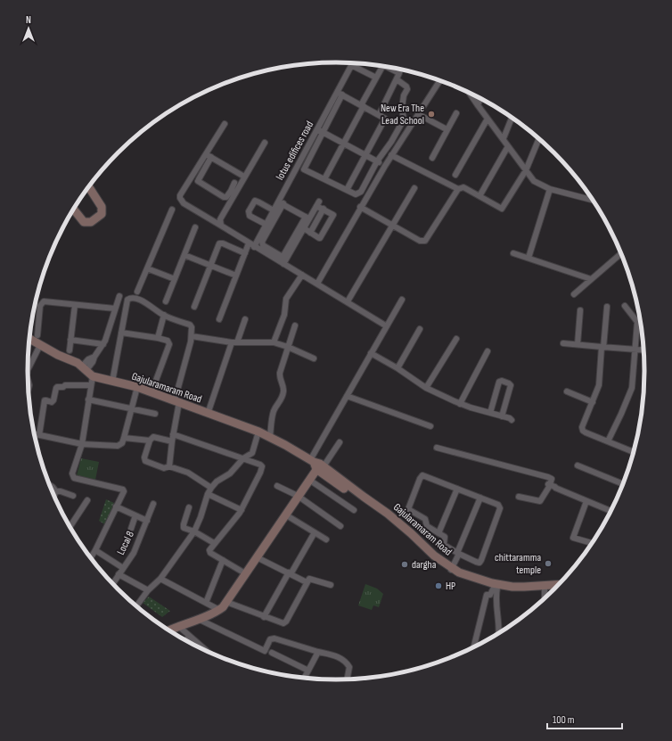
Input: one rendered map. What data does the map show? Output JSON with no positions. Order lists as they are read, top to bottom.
{
  "streets": {
    "main road": ["Gajularamaram Road"],
    "street": ["lotus edifices road", "Local 8"]
  },
  "places": [
    "New Era The Lead School",
    "chittaramma temple",
    "dargha",
    "HP"
  ],
  "scale_bar": "100 m",
  "north": "top"
}
